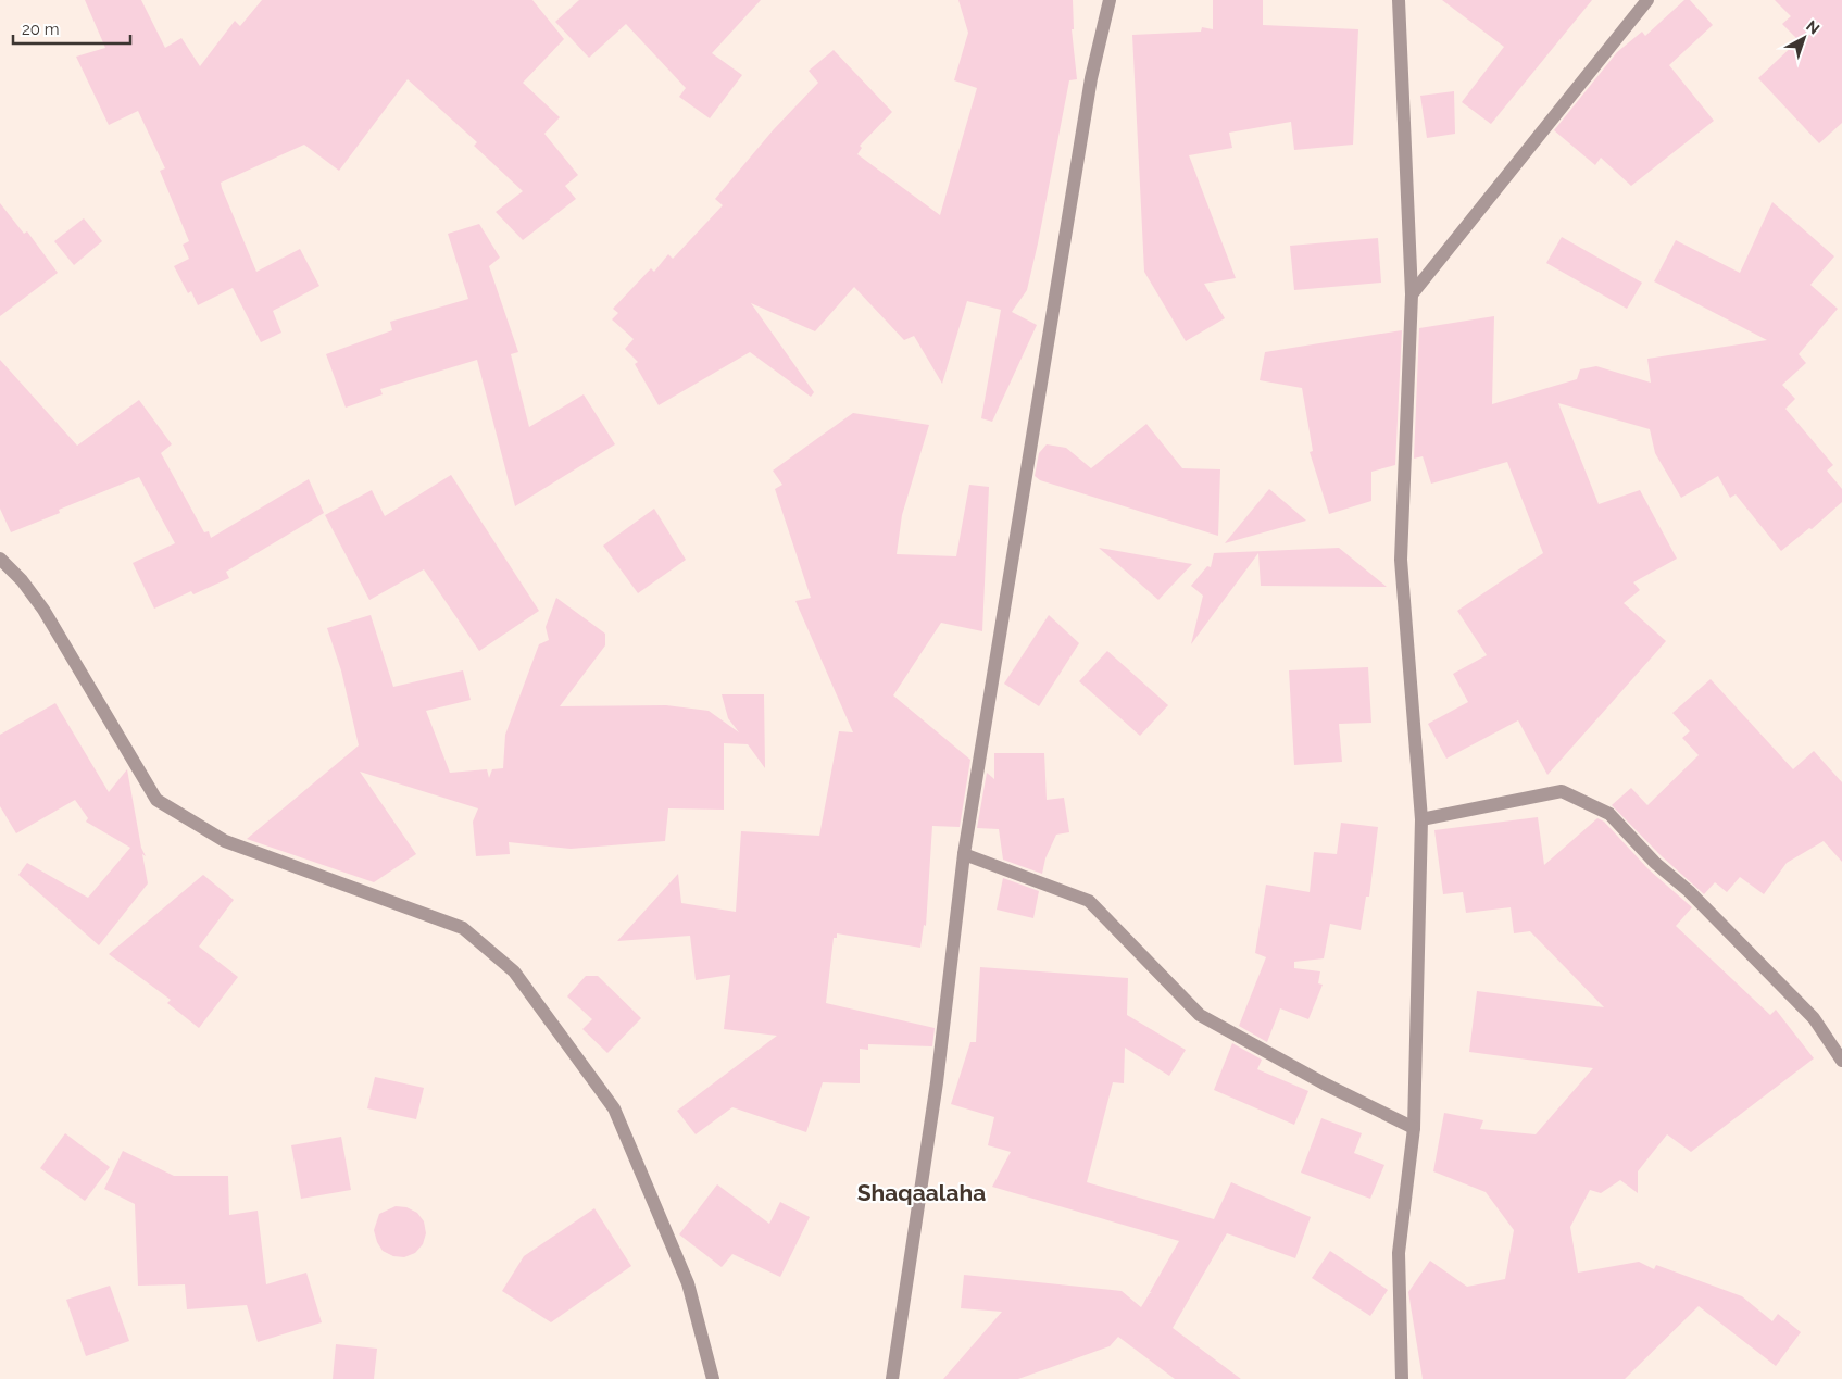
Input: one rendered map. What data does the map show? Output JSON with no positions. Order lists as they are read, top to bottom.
{
  "districts": ["Shaqaalaha"],
  "scale_bar": "20 m",
  "north": "top right"
}
